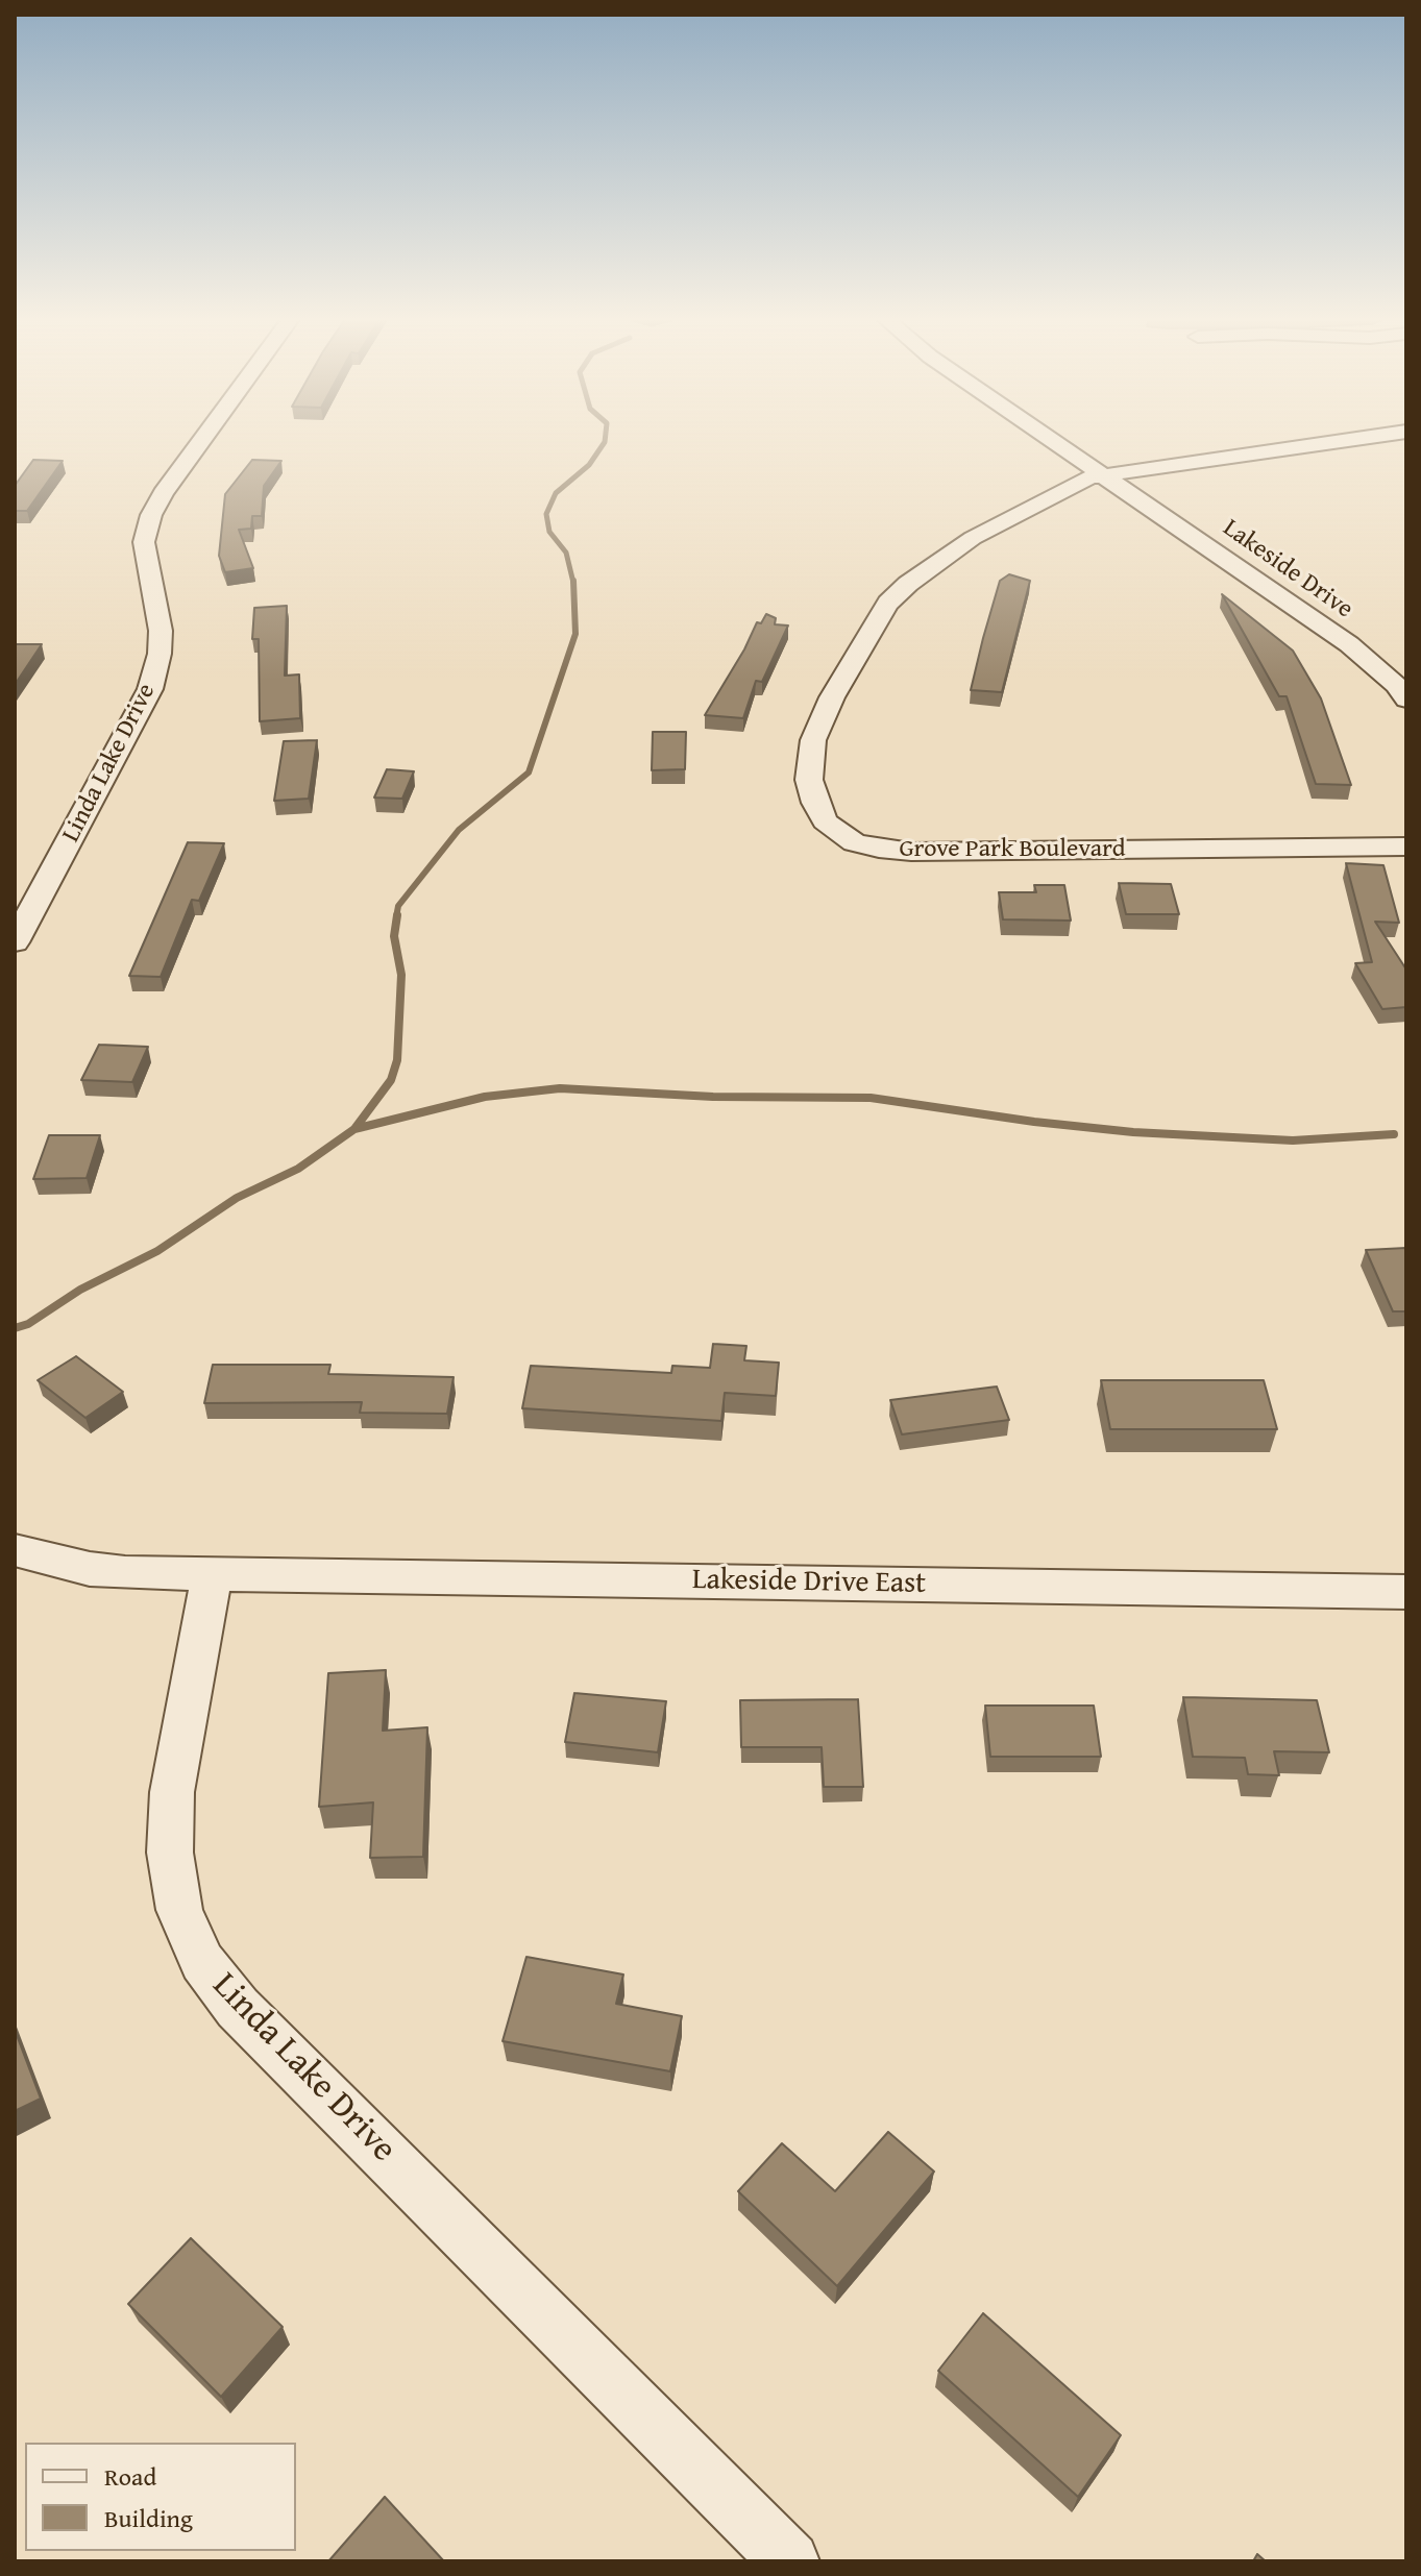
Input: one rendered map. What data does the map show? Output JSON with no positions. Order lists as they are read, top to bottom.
{
  "streets": {
    "street": [
      "Lakeside Drive",
      "Linda Lake Drive",
      "Grove Park Boulevard",
      "Lakeside Drive East"
    ]
  },
  "crossings": [
    ["Lakeside Drive", "Grove Park Boulevard"],
    ["Linda Lake Drive", "Lakeside Drive East"]
  ],
  "legend": ["Road", "Building"]
}
